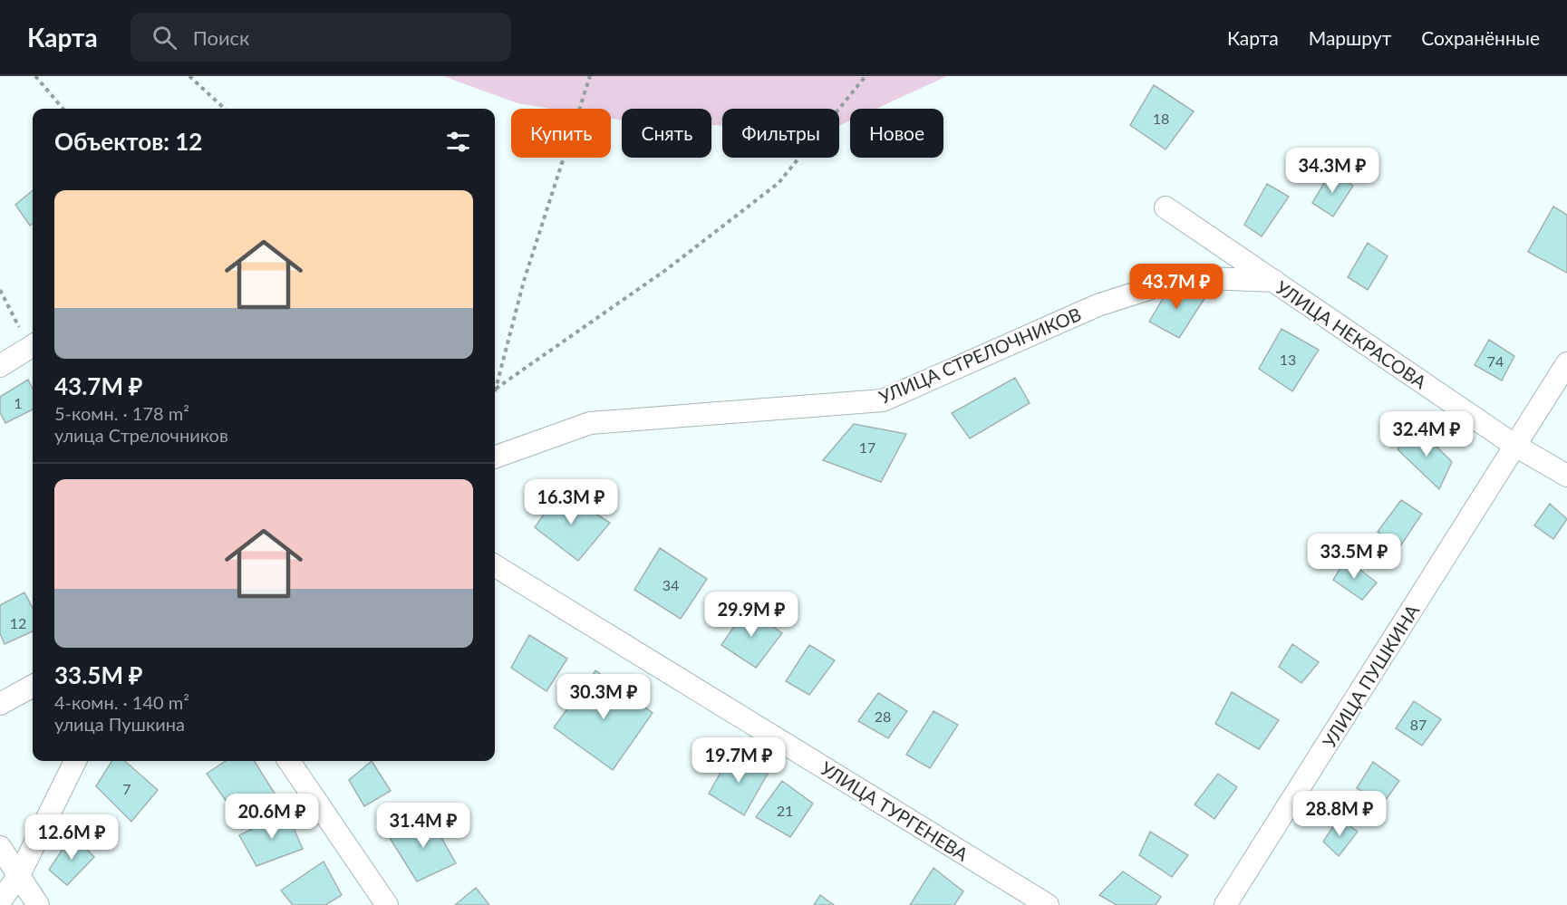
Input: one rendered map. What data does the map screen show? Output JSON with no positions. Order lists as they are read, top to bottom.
{
  "streets": {
    "street": [
      "УЛИЦА НЕКРАСОВА",
      "УЛИЦА СТРЕЛОЧНИКОВ",
      "УЛИЦА ПУШКИНА",
      "УЛИЦА ТУРГЕНЕВА"
    ]
  },
  "crossings": [
    ["УЛИЦА НЕКРАСОВА", "УЛИЦА СТРЕЛОЧНИКОВ"],
    ["УЛИЦА НЕКРАСОВА", "УЛИЦА ПУШКИНА"]
  ],
  "house_numbers": [
    "18",
    "13",
    "74",
    "1",
    "17",
    "34",
    "12",
    "28",
    "87",
    "7",
    "21"
  ],
  "page": {
    "header": "Карта",
    "search": "Поиск",
    "nav": ["Карта", "Маршрут", "Сохранённые"],
    "chip": [
      "Купить",
      "Снять",
      "Фильтры",
      "Новое"
    ],
    "heading": "Объектов: 12",
    "price": [
      "34.3M ₽",
      "43.7M ₽",
      "32.4M ₽",
      "16.3M ₽",
      "33.5M ₽",
      "29.9M ₽",
      "30.3M ₽",
      "19.7M ₽",
      "28.8M ₽",
      "20.6M ₽",
      "31.4M ₽",
      "12.6M ₽"
    ],
    "list": [
      {
        "name": "43.7M ₽",
        "note": "5-комн. · 178 m² · улица Стрелочников"
      },
      {
        "name": "33.5M ₽",
        "note": "4-комн. · 140 m² · улица Пушкина"
      }
    ]
  }
}
